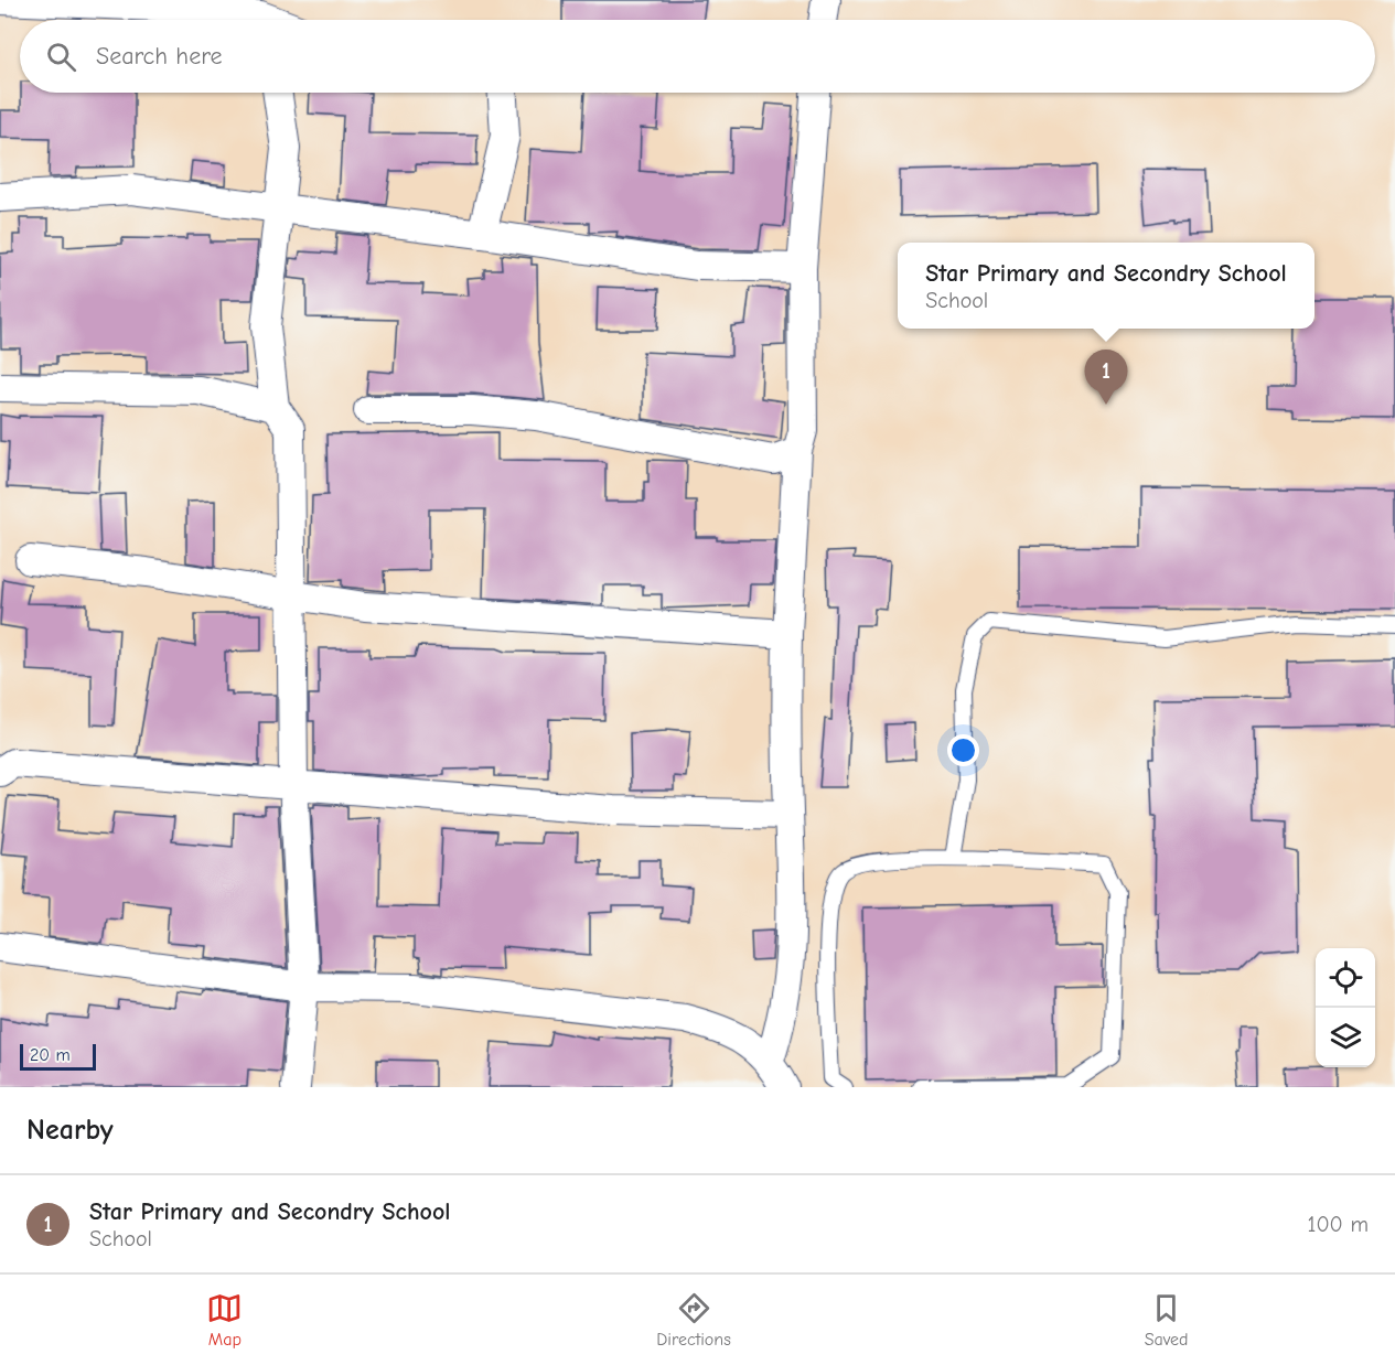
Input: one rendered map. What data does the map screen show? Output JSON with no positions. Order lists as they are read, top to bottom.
{
  "scale_bar": "20 m",
  "page": {
    "search": "Search here",
    "popup": ["Star Primary and Secondry School", "School"],
    "pins": "1",
    "scale": "20 m",
    "heading": "Nearby",
    "list": [
      {
        "mark": "1",
        "name": "Star Primary and Secondry School",
        "note": "School",
        "value": "100 m"
      }
    ],
    "nav": ["Map", "Directions", "Saved"]
  }
}
